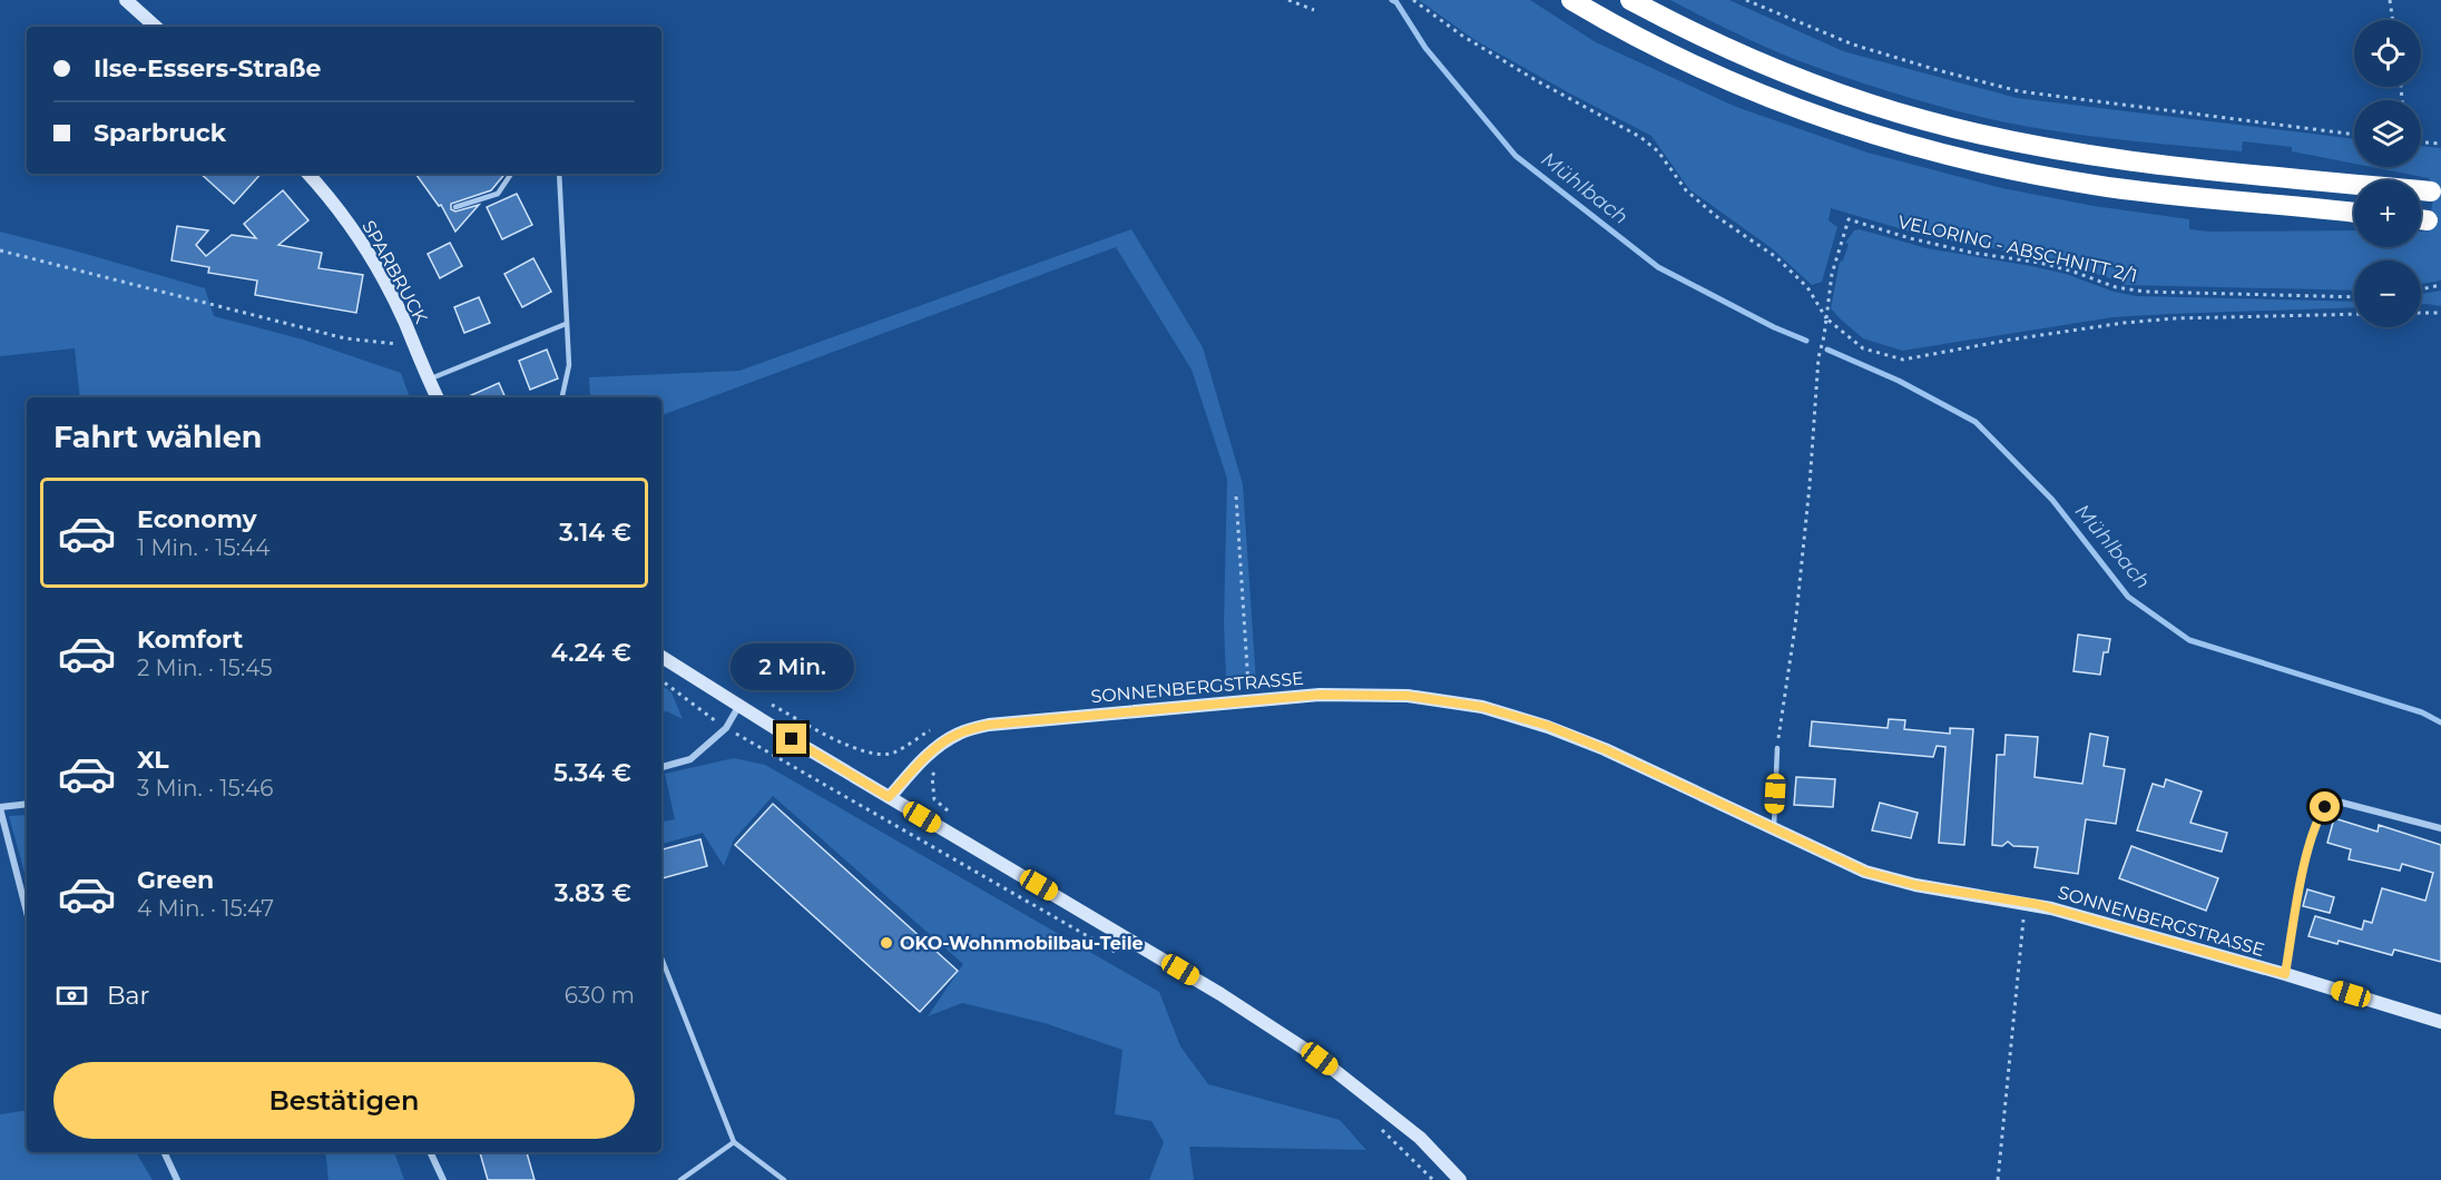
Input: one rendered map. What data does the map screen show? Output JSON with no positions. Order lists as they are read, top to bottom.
{
  "streets": {
    "street": ["SPARBRUCK", "SONNENBERGSTRASSE"],
    "path": ["VELORING - ABSCHNITT 2/1"]
  },
  "water": ["Mühlbach"],
  "places": ["OKO-Wohnmobilbau-Teile"],
  "page": {
    "map_buttons": ["+", "−"],
    "banner": ["Ilse-Essers-Straße", "Sparbruck"],
    "heading": "Fahrt wählen",
    "list": [
      {
        "name": "Economy",
        "note": "1 Min. · 15:44",
        "value": "3.14 €"
      },
      {
        "name": "Komfort",
        "note": "2 Min. · 15:45",
        "value": "4.24 €"
      },
      {
        "name": "XL",
        "note": "3 Min. · 15:46",
        "value": "5.34 €"
      },
      {
        "name": "Green",
        "note": "4 Min. · 15:47",
        "value": "3.83 €"
      }
    ],
    "bubble": "2 Min.",
    "pay": ["Bar", "630 m"],
    "buttons": "Bestätigen"
  }
}
